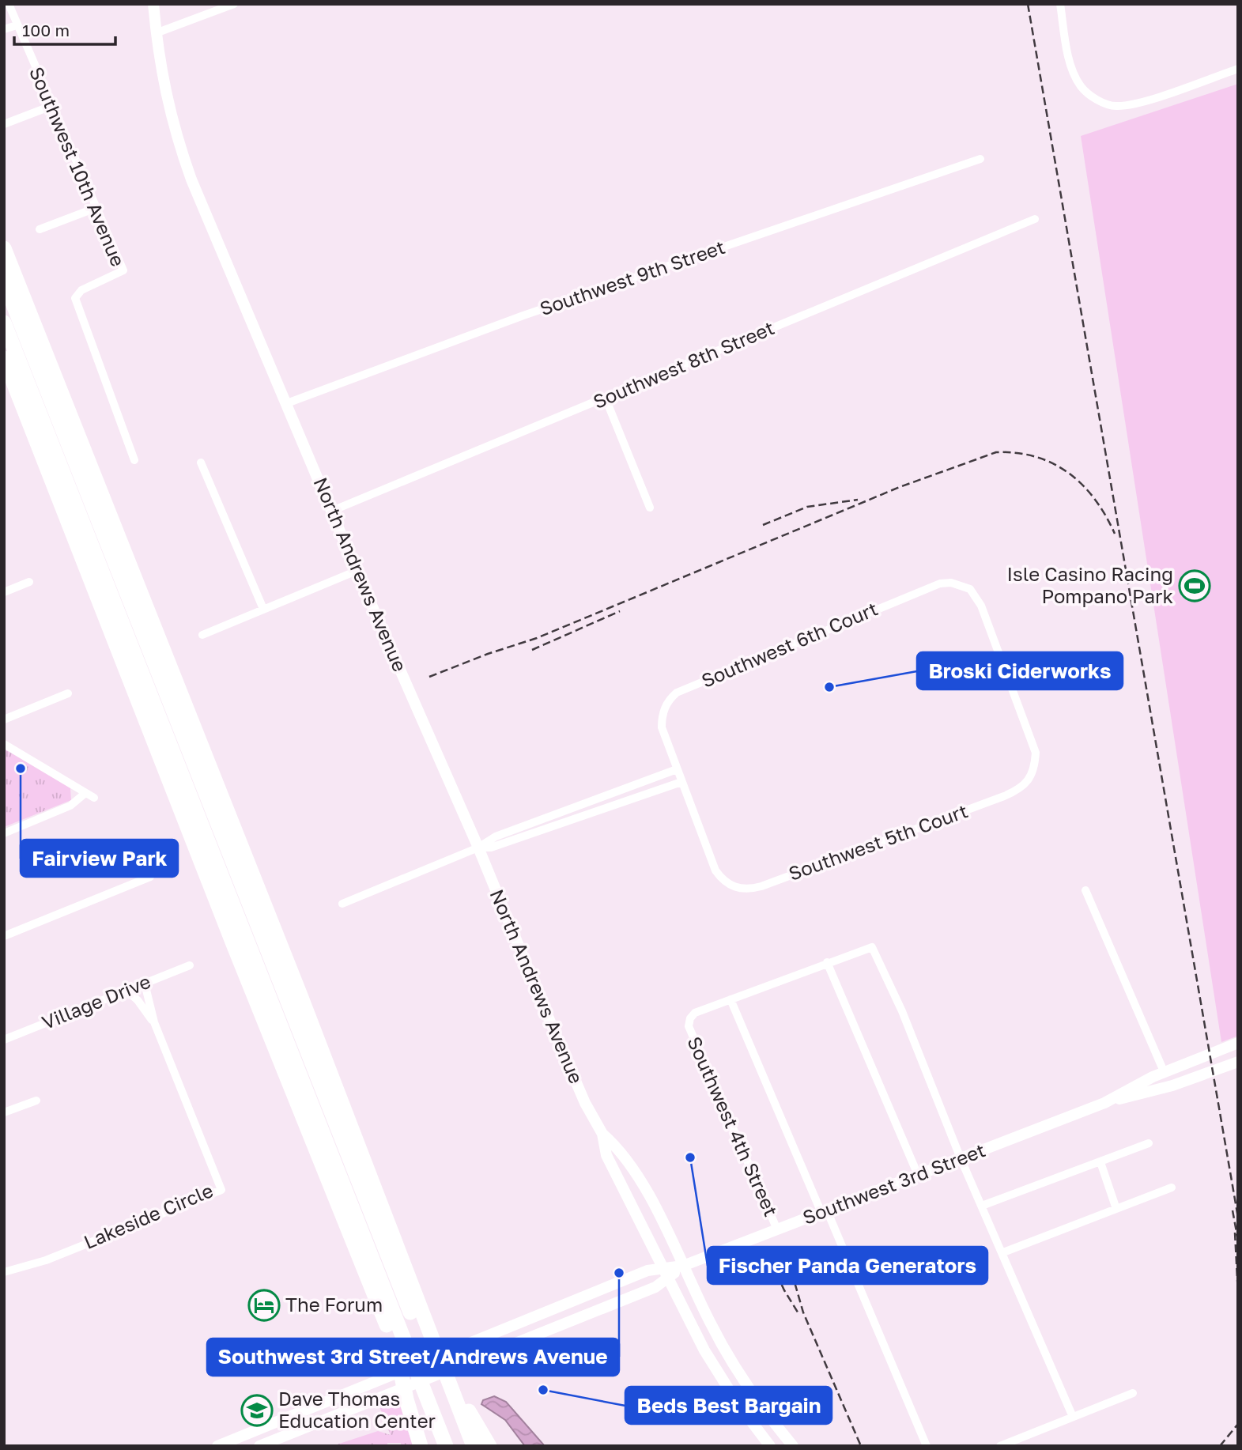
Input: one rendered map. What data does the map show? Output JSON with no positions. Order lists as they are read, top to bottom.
{
  "streets": {
    "main road": ["North Andrews Avenue", "Southwest 3rd Street"],
    "street": [
      "Southwest 10th Avenue",
      "Southwest 9th Street",
      "Southwest 8th Street",
      "Southwest 6th Court",
      "Southwest 5th Court",
      "Village Drive",
      "Southwest 4th Street",
      "Lakeside Circle"
    ]
  },
  "crossings": [
    ["Southwest 9th Street", "North Andrews Avenue"],
    ["Southwest 8th Street", "North Andrews Avenue"],
    ["North Andrews Avenue", "Southwest 3rd Street"],
    ["Southwest 6th Court", "Southwest 5th Court"],
    ["Village Drive", "Lakeside Circle"],
    ["Southwest 4th Street", "Southwest 3rd Street"]
  ],
  "places": {
    "sports": ["Isle Casino Racing Pompano Park"],
    "other": [
      "Broski Ciderworks",
      "Fairview Park",
      "Fischer Panda Generators",
      "Southwest 3rd Street/Andrews Avenue",
      "Beds Best Bargain"
    ],
    "hotel": ["The Forum"],
    "school or university": ["Dave Thomas Education Center"]
  },
  "scale_bar": "100 m"
}
